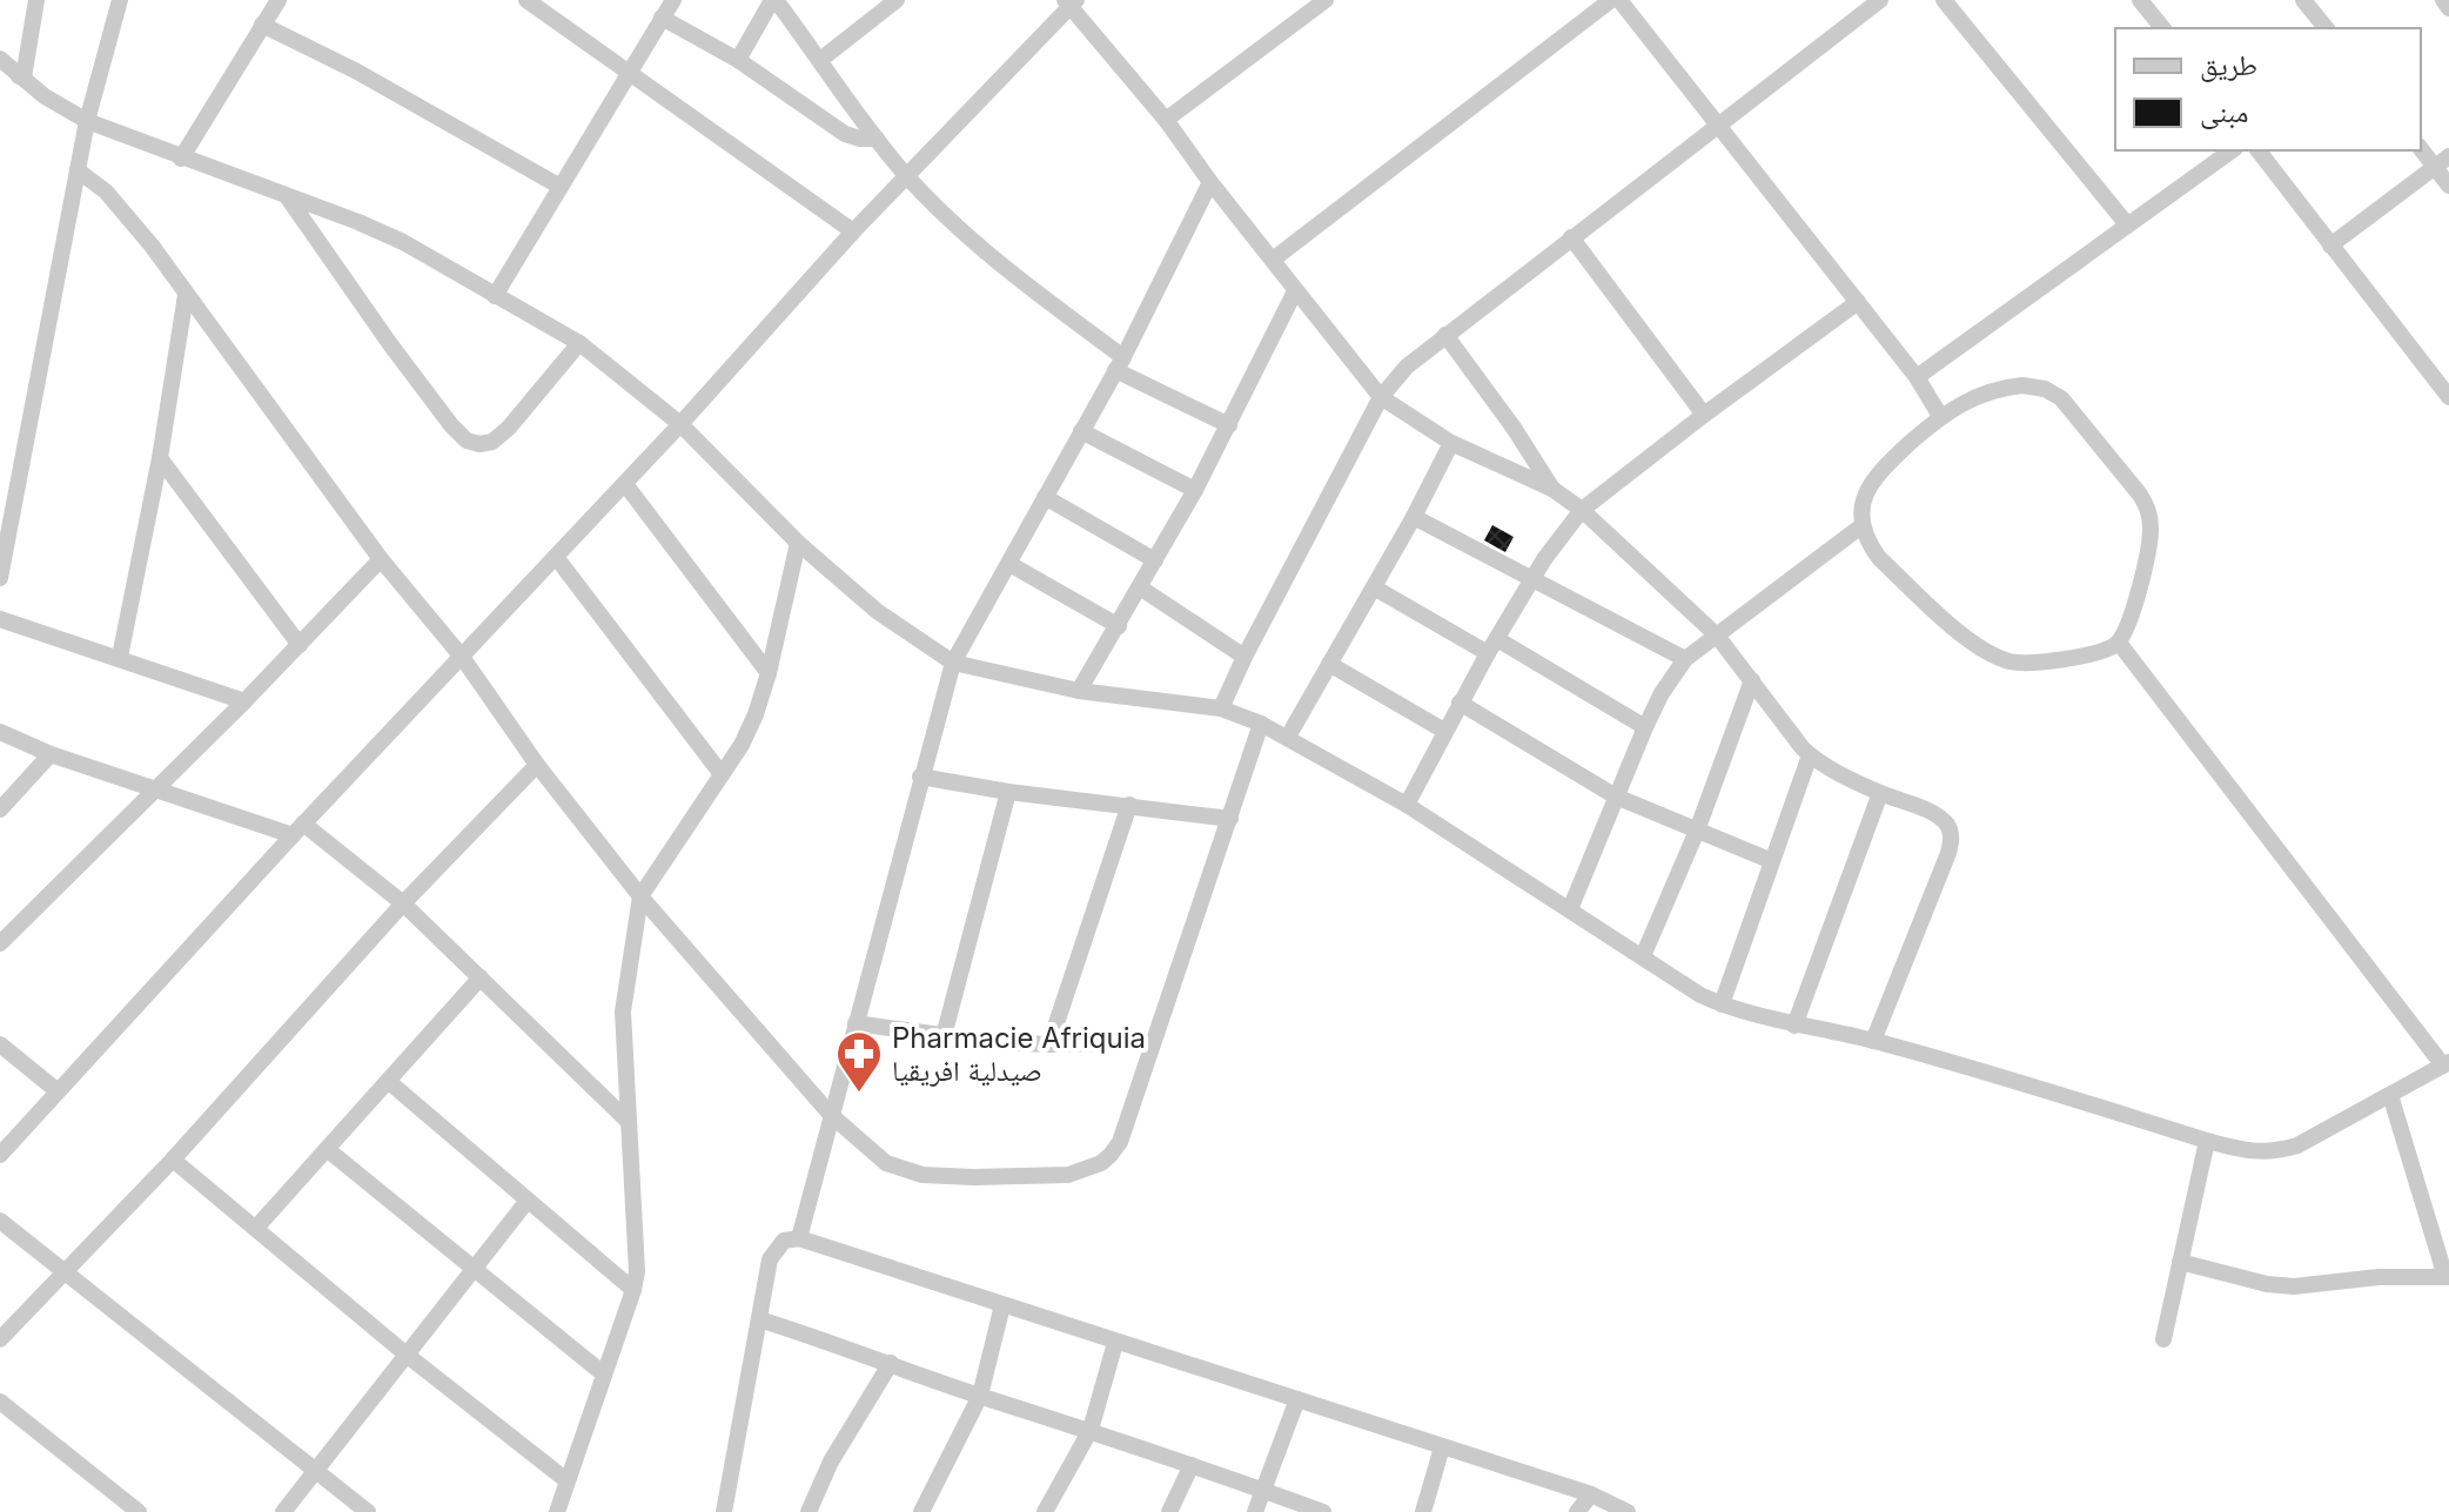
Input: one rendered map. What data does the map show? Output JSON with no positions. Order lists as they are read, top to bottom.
{
  "places": {
    "pharmacy": ["Pharmacie Afriquia صيدلية افريقيا"]
  },
  "legend": ["طريق", "مبنى"]
}
